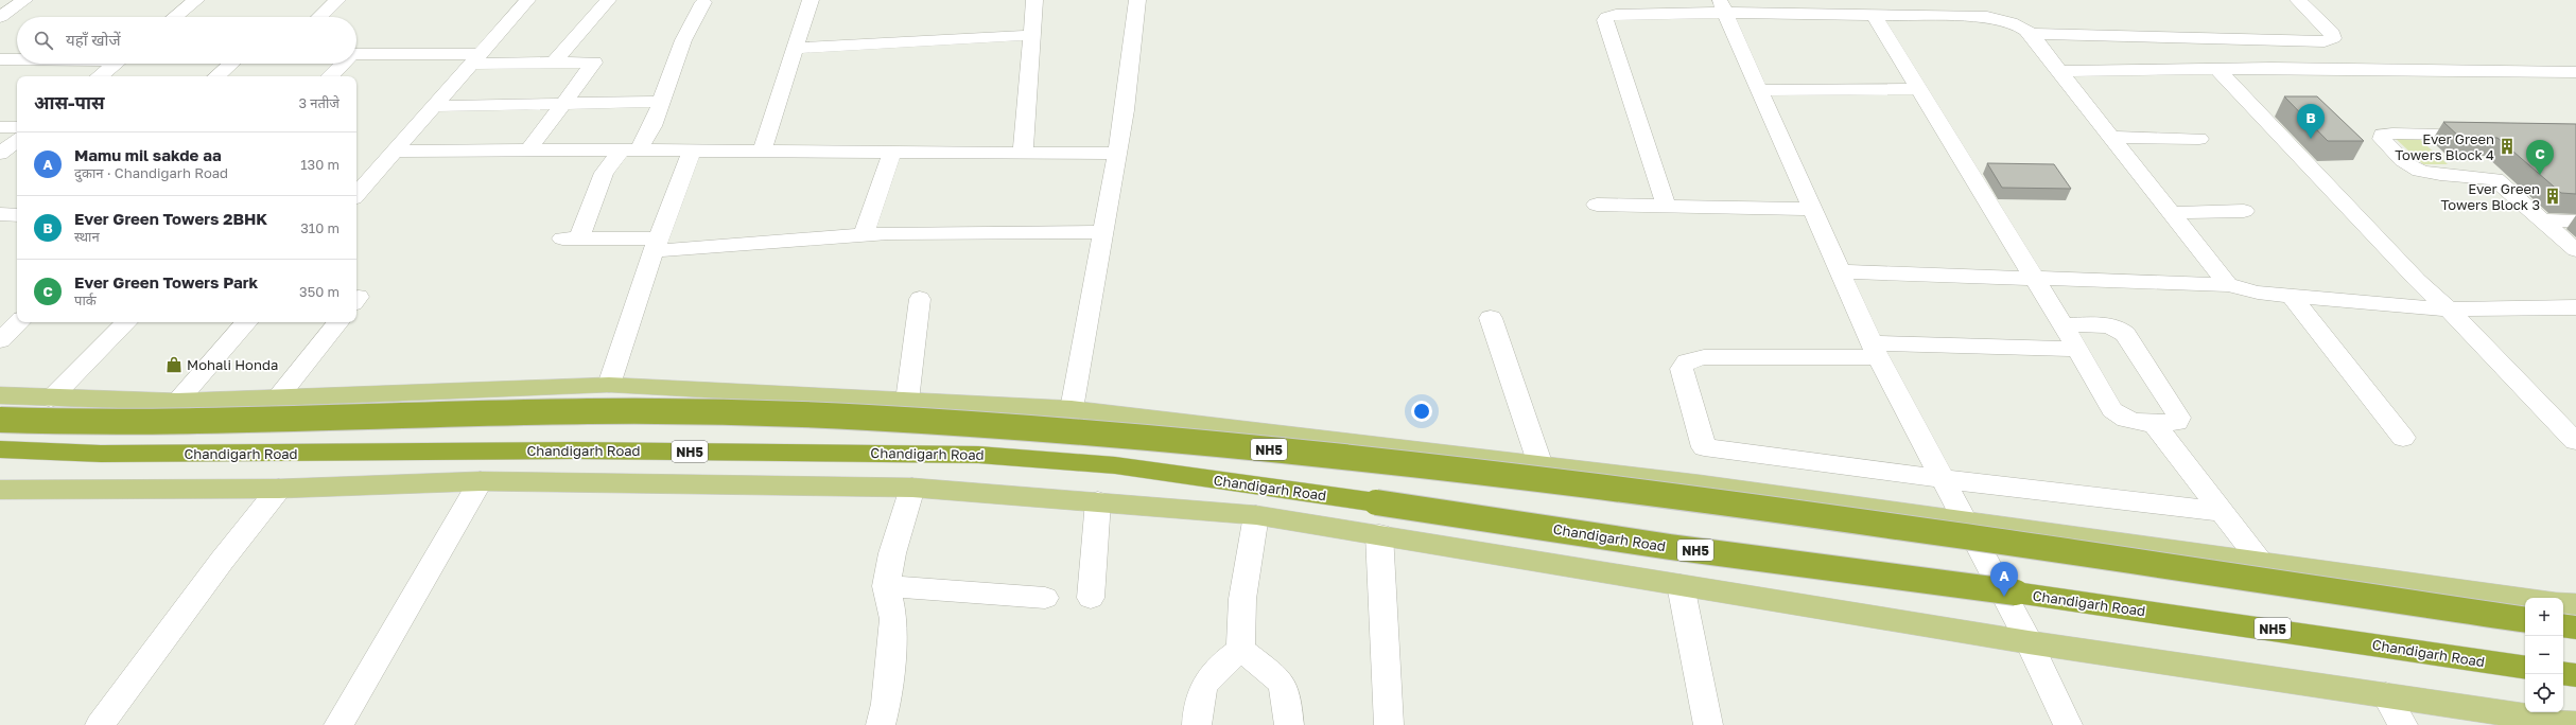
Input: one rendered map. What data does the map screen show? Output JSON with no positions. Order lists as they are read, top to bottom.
{
  "streets": {
    "highway": ["NH5", "Chandigarh Road"]
  },
  "places": {
    "building": ["Ever Green Towers Block 4", "Ever Green Towers Block 3"],
    "shop": ["Mohali Honda"]
  },
  "page": {
    "search": "यहाँ खोजें",
    "heading": ["आस-पास", "3 नतीजे"],
    "pins": ["B", "C", "A"],
    "list": [
      {
        "mark": "A",
        "name": "Mamu mil sakde aa",
        "note": "दुकान · Chandigarh Road",
        "value": "130 m"
      },
      {
        "mark": "B",
        "name": "Ever Green Towers 2BHK",
        "note": "स्थान",
        "value": "310 m"
      },
      {
        "mark": "C",
        "name": "Ever Green Towers Park",
        "note": "पार्क",
        "value": "350 m"
      }
    ],
    "map_buttons": ["+", "−"]
  }
}
